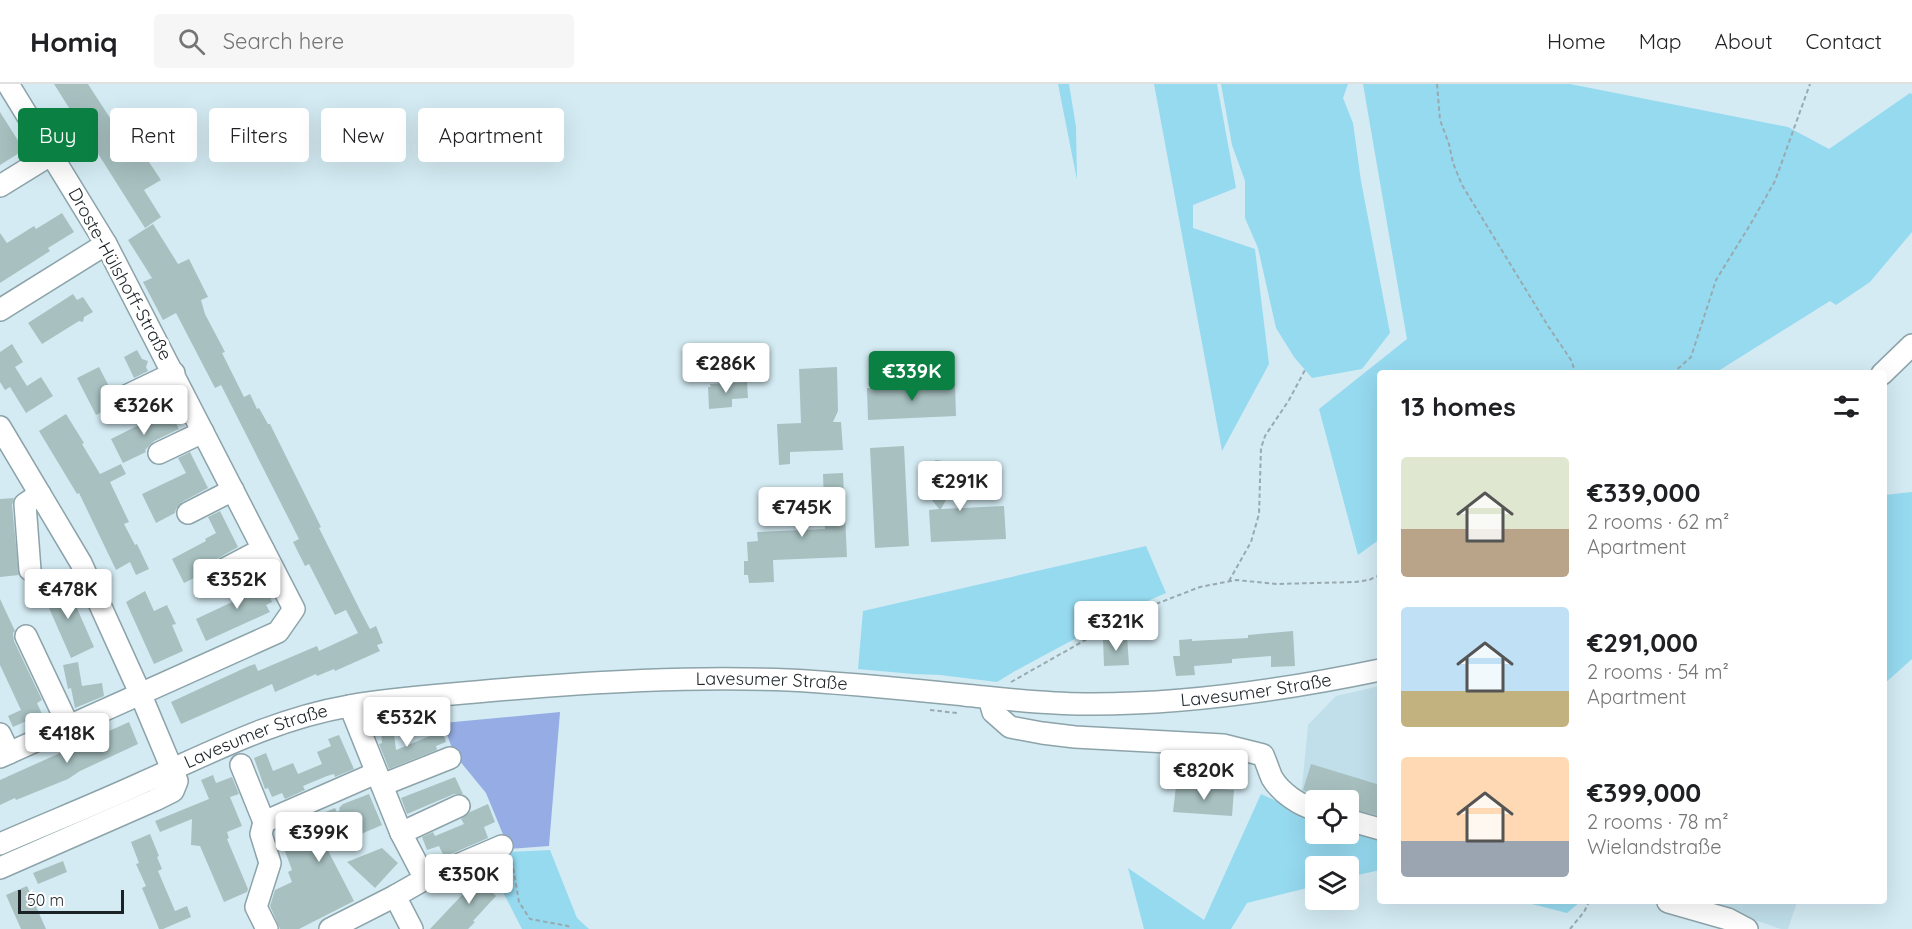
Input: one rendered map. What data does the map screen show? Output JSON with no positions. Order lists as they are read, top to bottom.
{
  "streets": {
    "street": ["Droste-Hülshoff-Straße", "Lavesumer Straße"]
  },
  "scale_bar": "50 m",
  "page": {
    "header": "Homiq",
    "search": "Search here",
    "nav": [
      "Home",
      "Map",
      "About",
      "Contact"
    ],
    "chip": [
      "Buy",
      "Rent",
      "Filters",
      "New",
      "Apartment"
    ],
    "price": [
      "€286K",
      "€339K",
      "€326K",
      "€291K",
      "€745K",
      "€352K",
      "€478K",
      "€321K",
      "€532K",
      "€418K",
      "€820K",
      "€399K",
      "€350K"
    ],
    "heading": "13 homes",
    "list": [
      {
        "name": "€339,000",
        "note": "2 rooms · 62 m² · Apartment"
      },
      {
        "name": "€291,000",
        "note": "2 rooms · 54 m² · Apartment"
      },
      {
        "name": "€399,000",
        "note": "2 rooms · 78 m² · Wielandstraße"
      }
    ],
    "scale": "50 m"
  }
}
